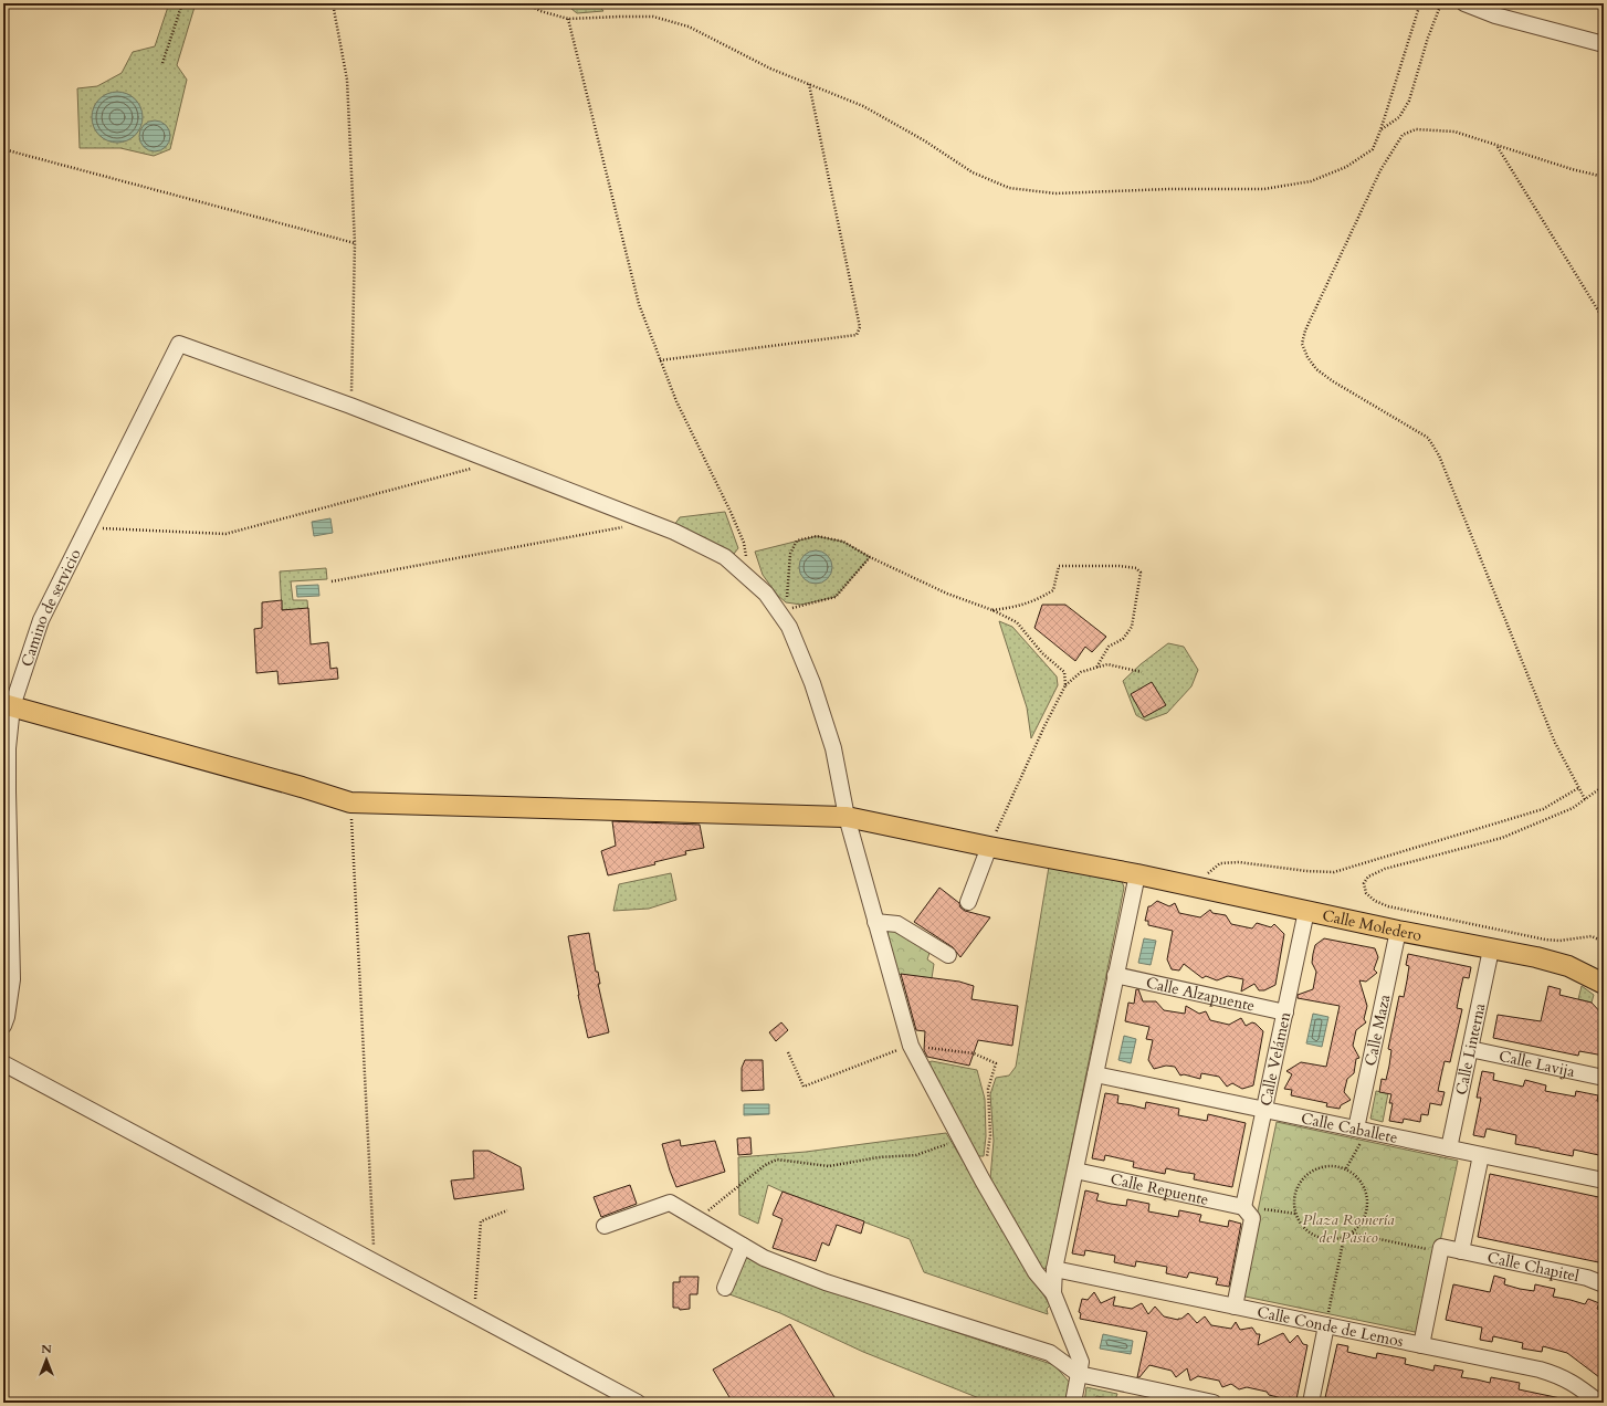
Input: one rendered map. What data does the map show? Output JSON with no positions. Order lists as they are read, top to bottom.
{
  "streets": {
    "main road": ["Calle Moledero"],
    "street": [
      "Camino de servicio",
      "Calle Alzapuente",
      "Calle Maza",
      "Calle Linterna",
      "Calle Velámen",
      "Calle Lavija",
      "Calle Caballete",
      "Calle Repuente",
      "Calle Chapitel",
      "Calle Conde de Lemos"
    ]
  },
  "crossings": [
    ["Camino de servicio", "Calle Moledero"],
    ["Calle Moledero", "Calle Maza"],
    ["Calle Moledero", "Calle Linterna"],
    ["Calle Moledero", "Calle Velámen"],
    ["Calle Alzapuente", "Calle Velámen"],
    ["Calle Maza", "Calle Caballete"],
    ["Calle Linterna", "Calle Lavija"],
    ["Calle Linterna", "Calle Caballete"],
    ["Calle Velámen", "Calle Caballete"],
    ["Calle Velámen", "Calle Repuente"]
  ],
  "parks": ["Plaza Romería del Pasico"],
  "north": "top"
}
